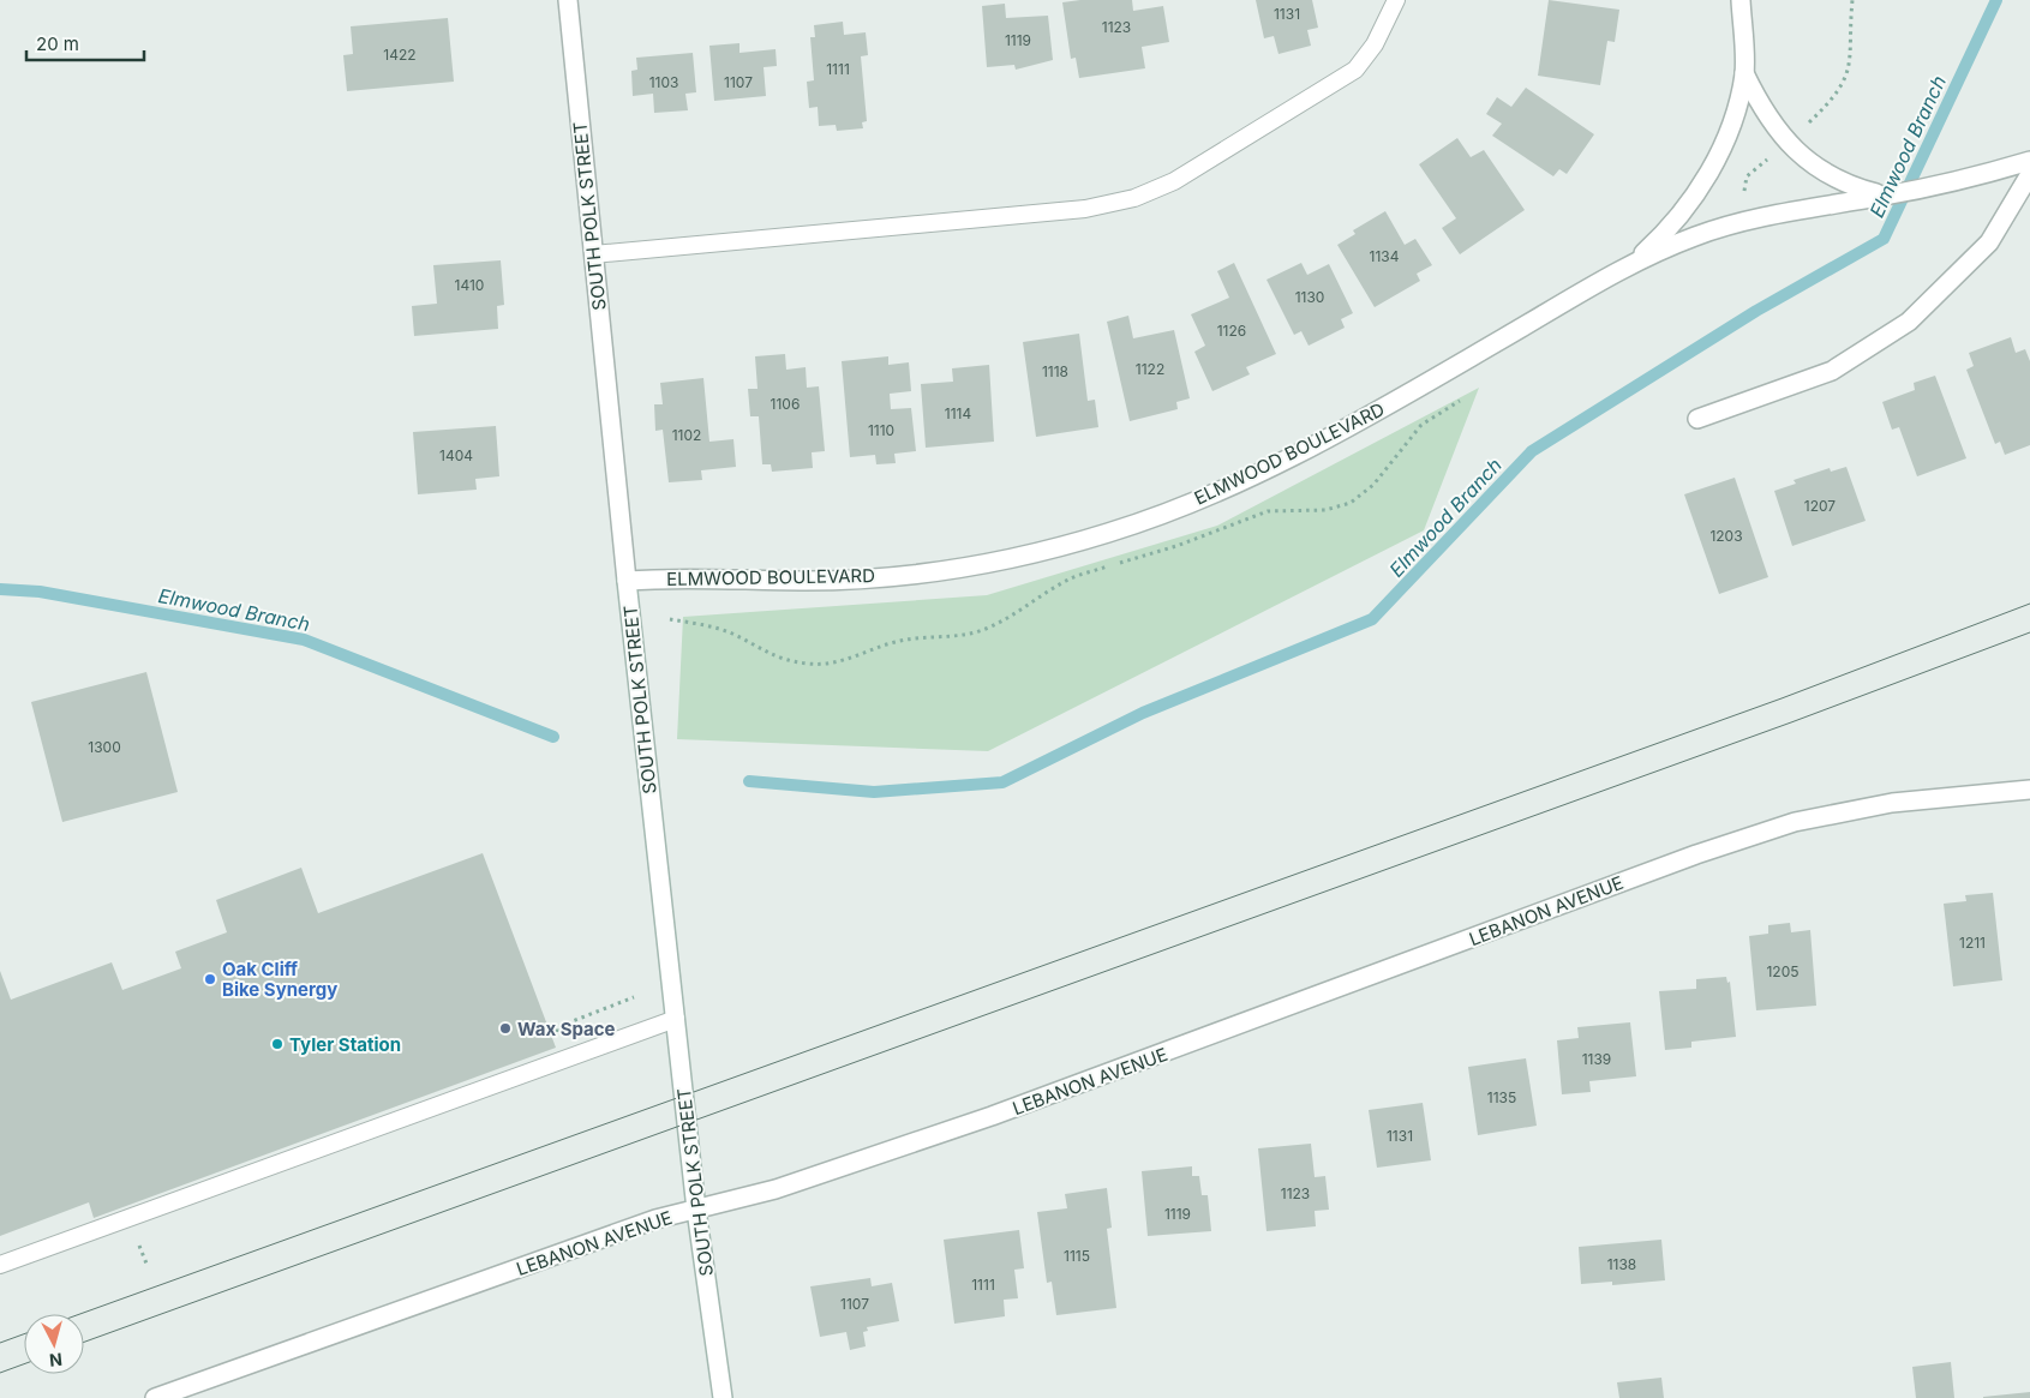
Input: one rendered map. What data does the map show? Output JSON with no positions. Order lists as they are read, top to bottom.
{
  "streets": {
    "street": ["SOUTH POLK STREET", "ELMWOOD BOULEVARD", "LEBANON AVENUE"]
  },
  "crossings": [
    ["SOUTH POLK STREET", "ELMWOOD BOULEVARD"],
    ["SOUTH POLK STREET", "LEBANON AVENUE"]
  ],
  "water": ["Elmwood Branch"],
  "places": ["Oak Cliff Bike Synergy", "Wax Space", "Tyler Station"],
  "house_numbers": [
    "1131",
    "1123",
    "1119",
    "1422",
    "1111",
    "1103",
    "1107",
    "1134",
    "1410",
    "1130",
    "1126",
    "1122",
    "1118",
    "1106",
    "1114",
    "1110",
    "1102",
    "1404",
    "1207",
    "1203",
    "1300",
    "1211",
    "1205",
    "1139",
    "1135",
    "1131",
    "1123",
    "1119",
    "1115",
    "1138",
    "1111",
    "1107"
  ],
  "scale_bar": "20 m",
  "north": "bottom"
}
